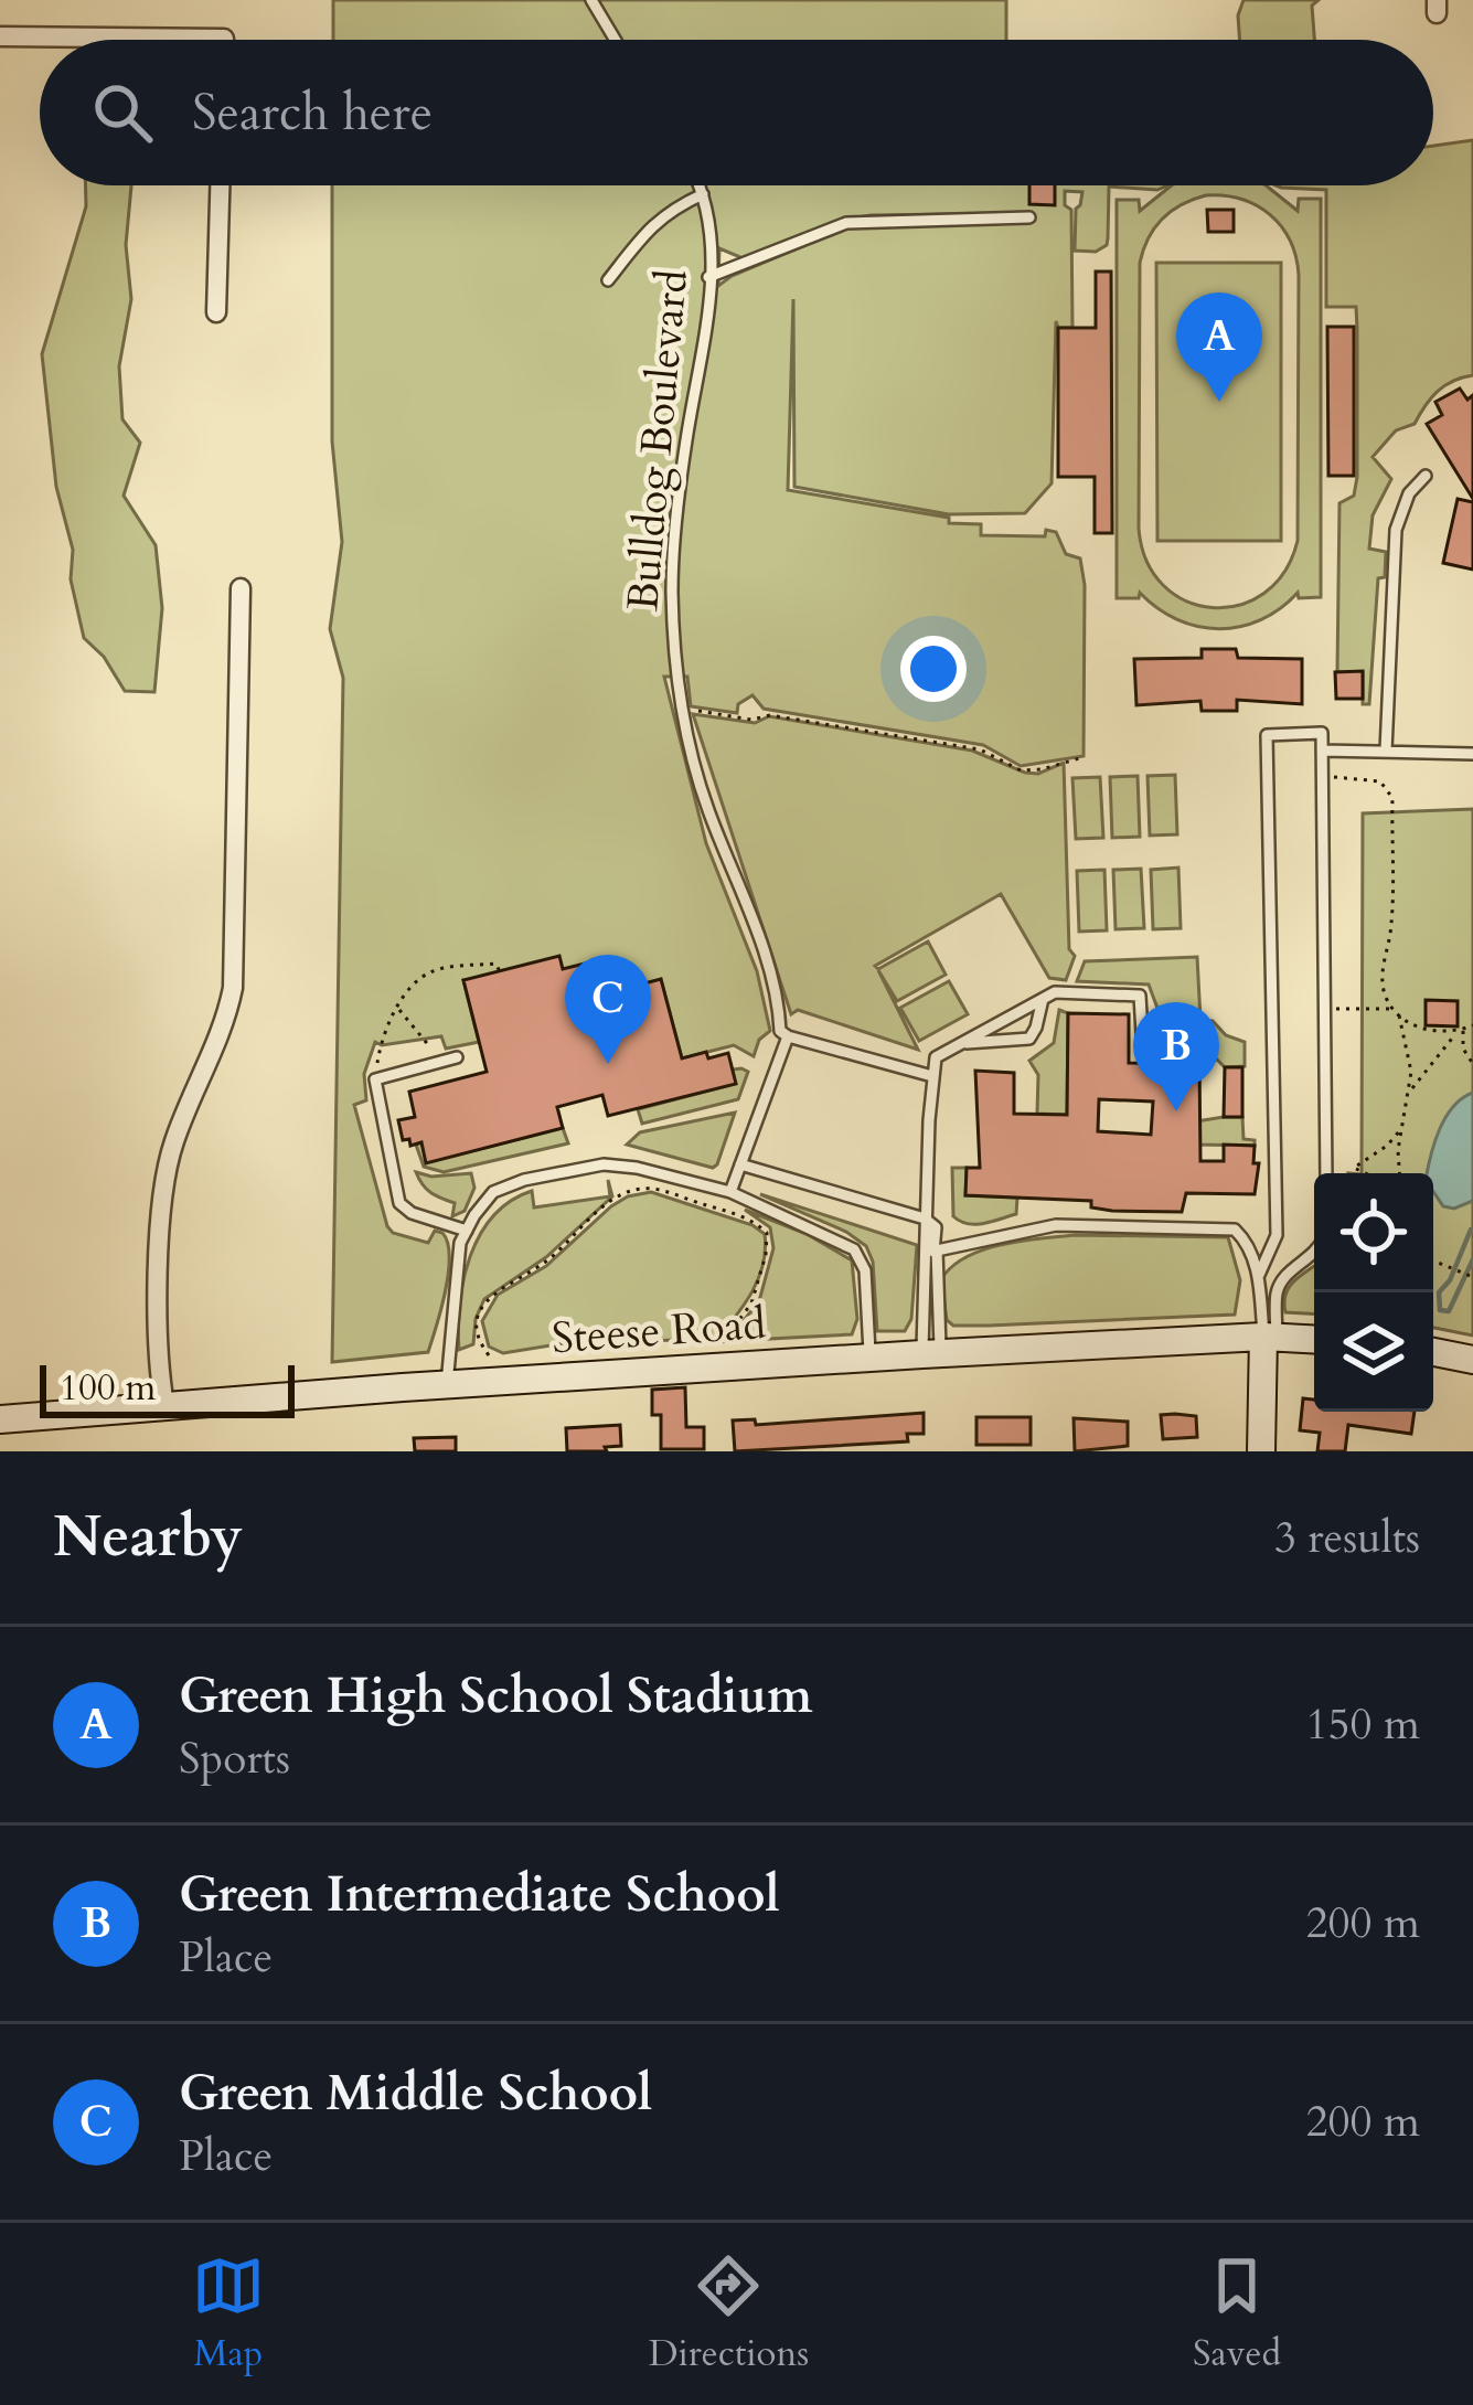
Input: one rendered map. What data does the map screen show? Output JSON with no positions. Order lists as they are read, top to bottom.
{
  "streets": {
    "street": ["Steese Road"],
    "lane": ["Bulldog Boulevard"]
  },
  "scale_bar": "100 m",
  "page": {
    "search": "Search here",
    "pins": ["A", "C", "B"],
    "scale": "100 m",
    "heading": ["Nearby", "3 results"],
    "list": [
      {
        "mark": "A",
        "name": "Green High School Stadium",
        "note": "Sports",
        "value": "150 m"
      },
      {
        "mark": "B",
        "name": "Green Intermediate School",
        "note": "Place",
        "value": "200 m"
      },
      {
        "mark": "C",
        "name": "Green Middle School",
        "note": "Place",
        "value": "200 m"
      }
    ],
    "nav": ["Map", "Directions", "Saved"]
  }
}
